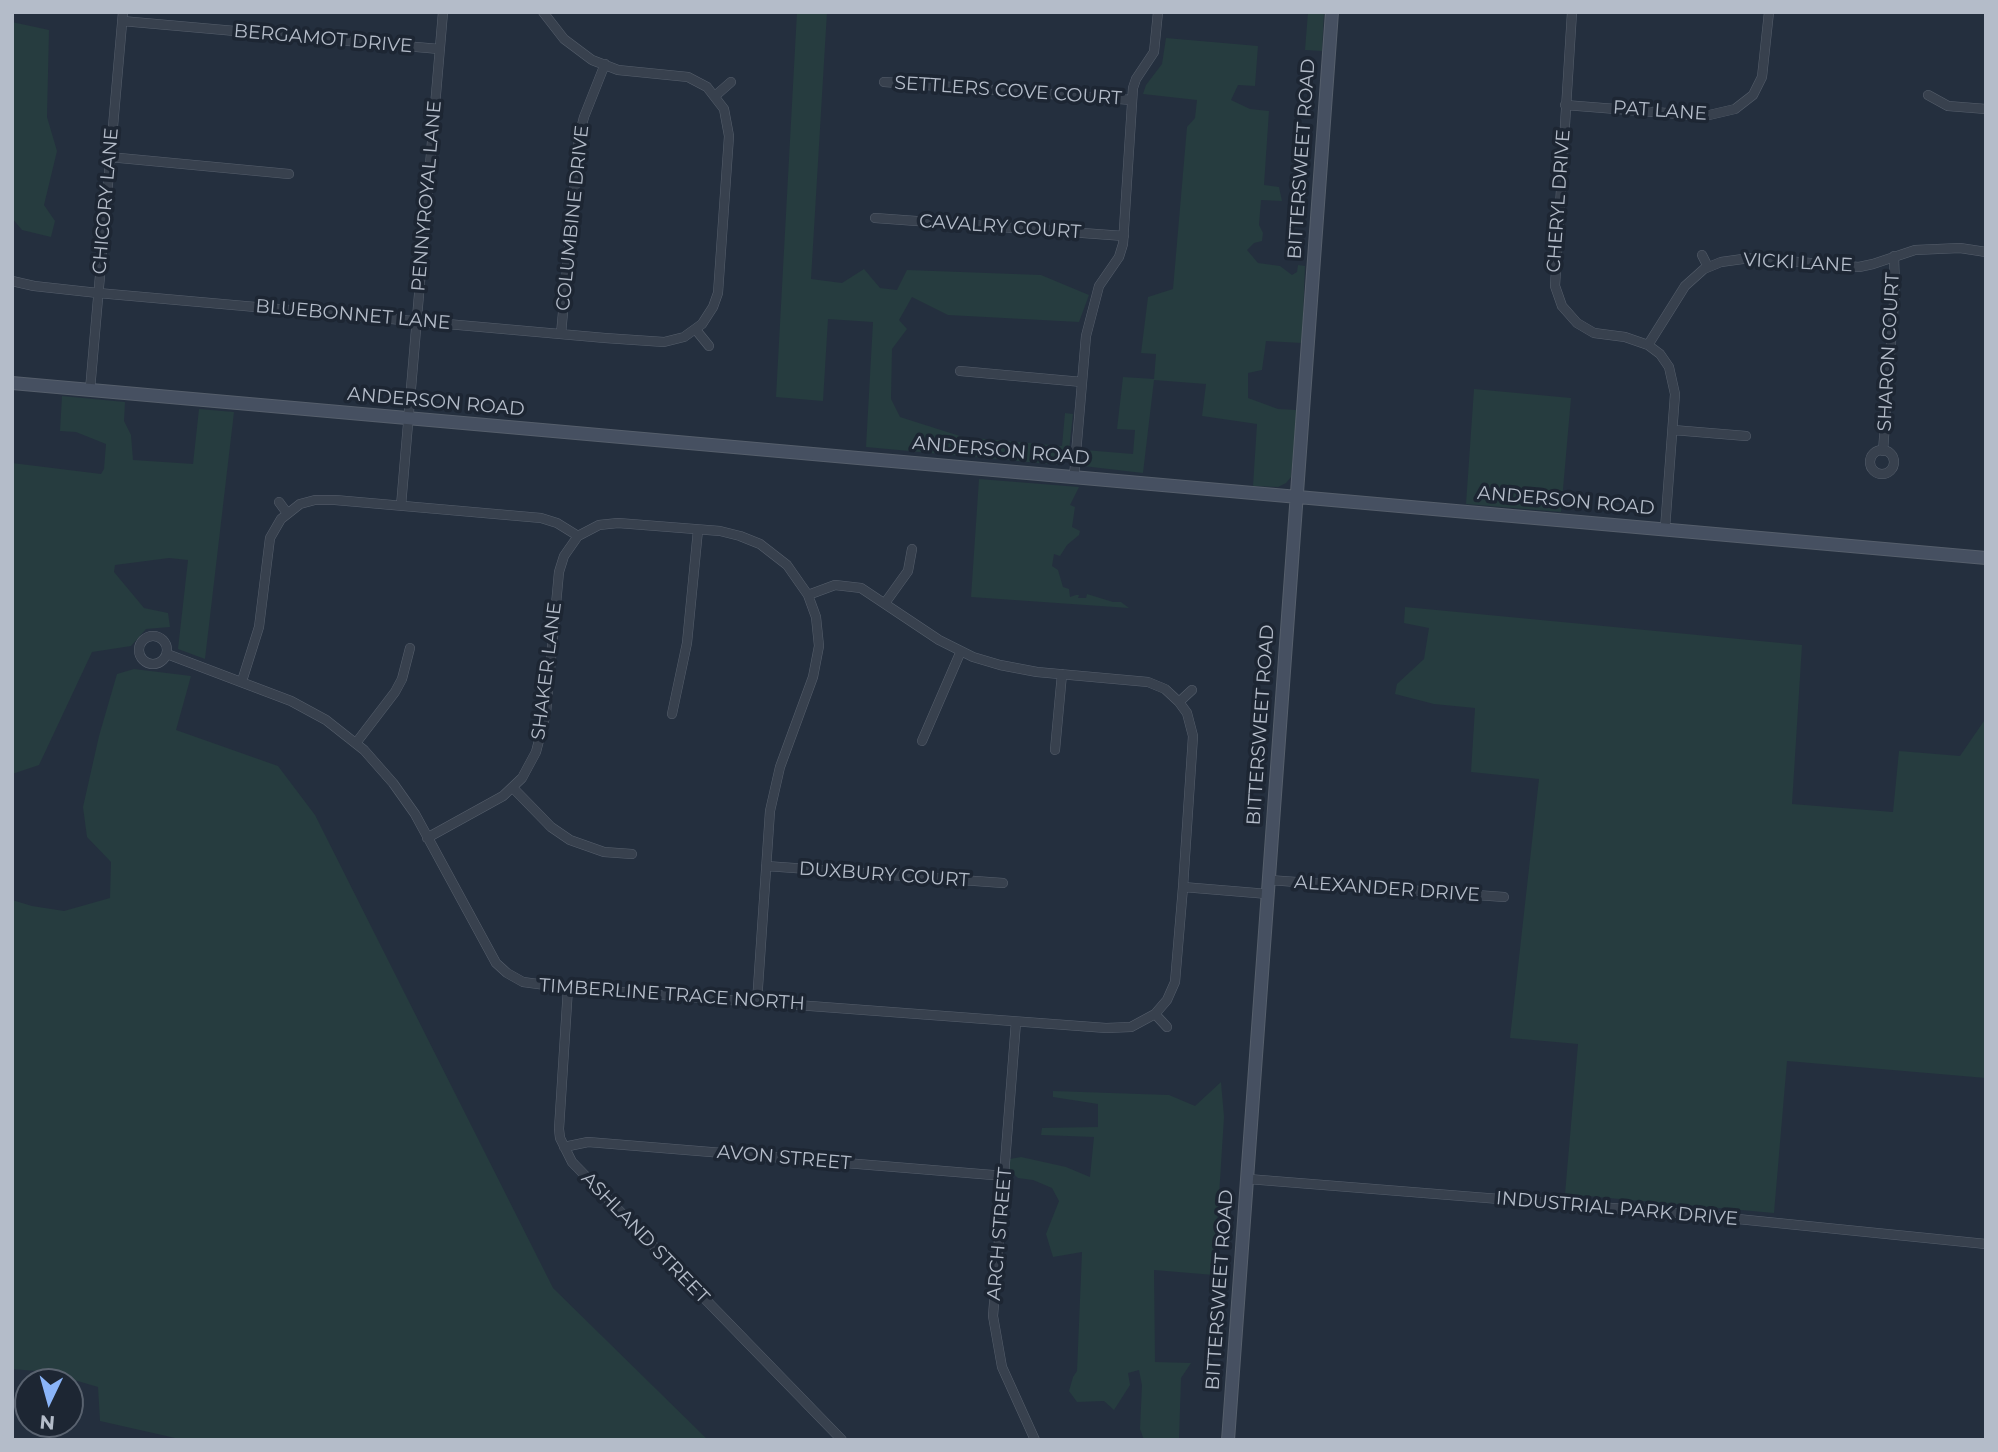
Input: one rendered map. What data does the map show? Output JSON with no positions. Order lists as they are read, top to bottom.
{
  "streets": {
    "street": [
      "BERGAMOT DRIVE",
      "SETTLERS COVE COURT",
      "PAT LANE",
      "BITTERSWEET ROAD",
      "PENNYROYAL LANE",
      "CHICORY LANE",
      "CHERYL DRIVE",
      "COLUMBINE DRIVE",
      "CAVALRY COURT",
      "VICKI LANE",
      "BLUEBONNET LANE",
      "SHARON COURT",
      "ANDERSON ROAD",
      "SHAKER LANE",
      "DUXBURY COURT",
      "ALEXANDER DRIVE",
      "TIMBERLINE TRACE NORTH",
      "AVON STREET",
      "INDUSTRIAL PARK DRIVE",
      "ARCH STREET",
      "ASHLAND STREET"
    ]
  },
  "crossings": [
    ["BERGAMOT DRIVE", "PENNYROYAL LANE"],
    ["BERGAMOT DRIVE", "CHICORY LANE"],
    ["PAT LANE", "CHERYL DRIVE"],
    ["BITTERSWEET ROAD", "ANDERSON ROAD"],
    ["BITTERSWEET ROAD", "ALEXANDER DRIVE"],
    ["BITTERSWEET ROAD", "INDUSTRIAL PARK DRIVE"],
    ["PENNYROYAL LANE", "BLUEBONNET LANE"],
    ["PENNYROYAL LANE", "ANDERSON ROAD"],
    ["CHICORY LANE", "BLUEBONNET LANE"],
    ["CHICORY LANE", "ANDERSON ROAD"],
    ["COLUMBINE DRIVE", "BLUEBONNET LANE"],
    ["VICKI LANE", "SHARON COURT"],
    ["SHAKER LANE", "TIMBERLINE TRACE NORTH"],
    ["TIMBERLINE TRACE NORTH", "ARCH STREET"],
    ["TIMBERLINE TRACE NORTH", "ASHLAND STREET"],
    ["AVON STREET", "ARCH STREET"],
    ["AVON STREET", "ASHLAND STREET"]
  ],
  "north": "bottom"
}
